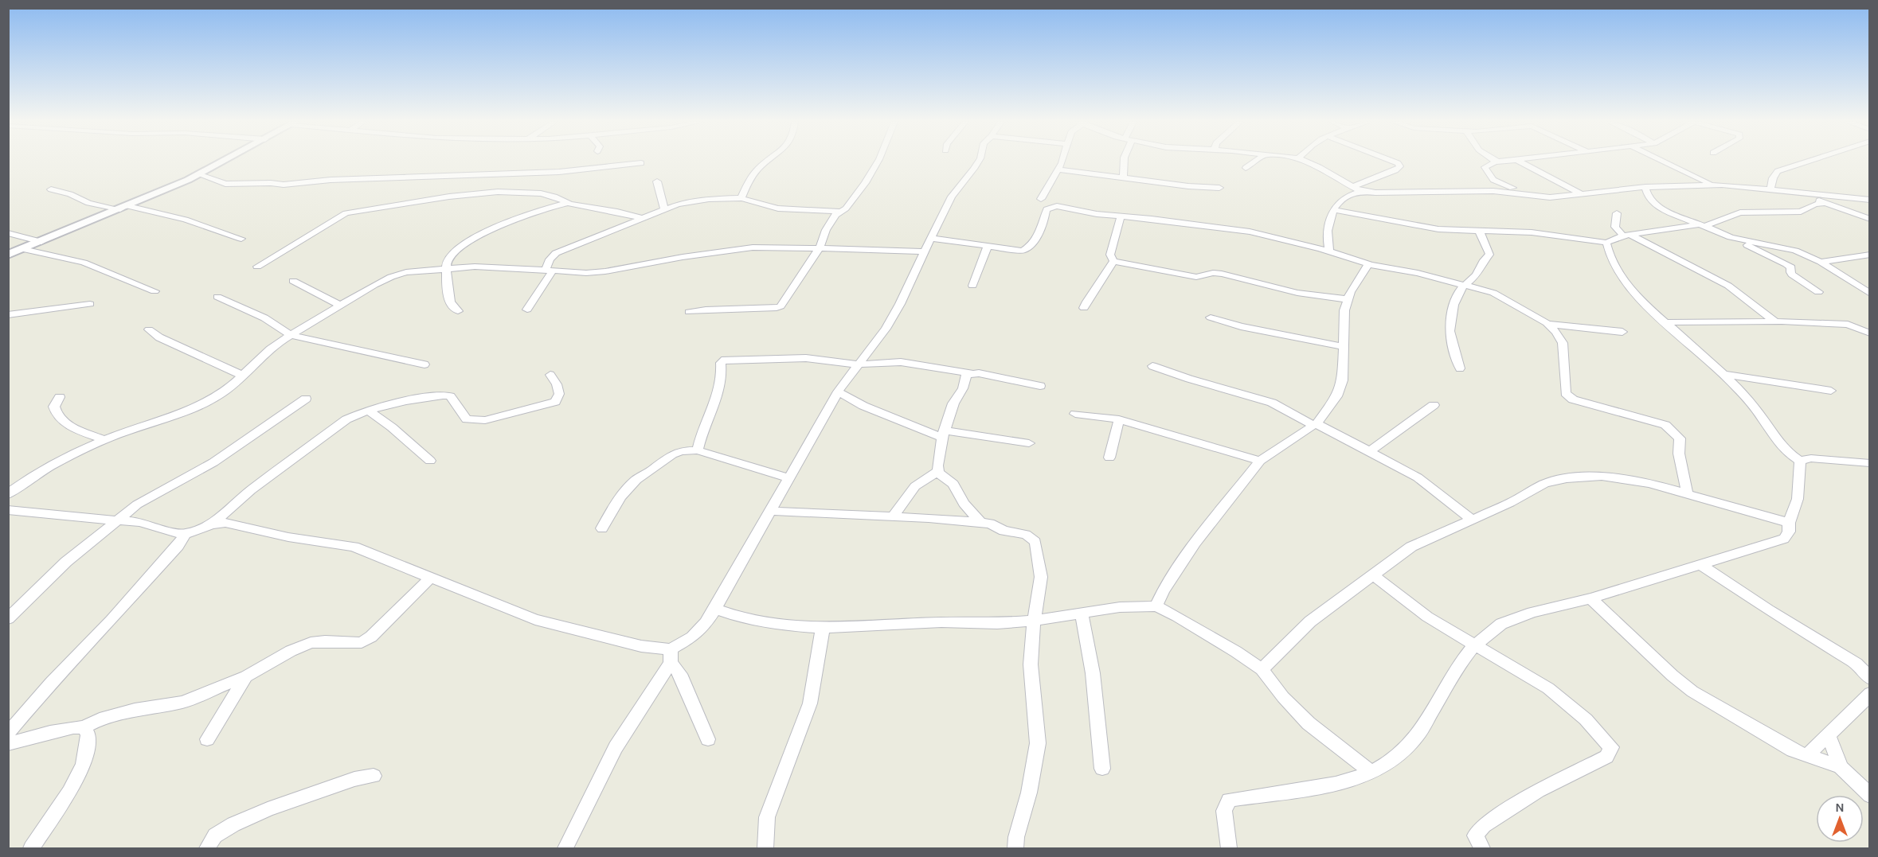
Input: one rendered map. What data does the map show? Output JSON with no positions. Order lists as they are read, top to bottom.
{
  "north": "top"
}
